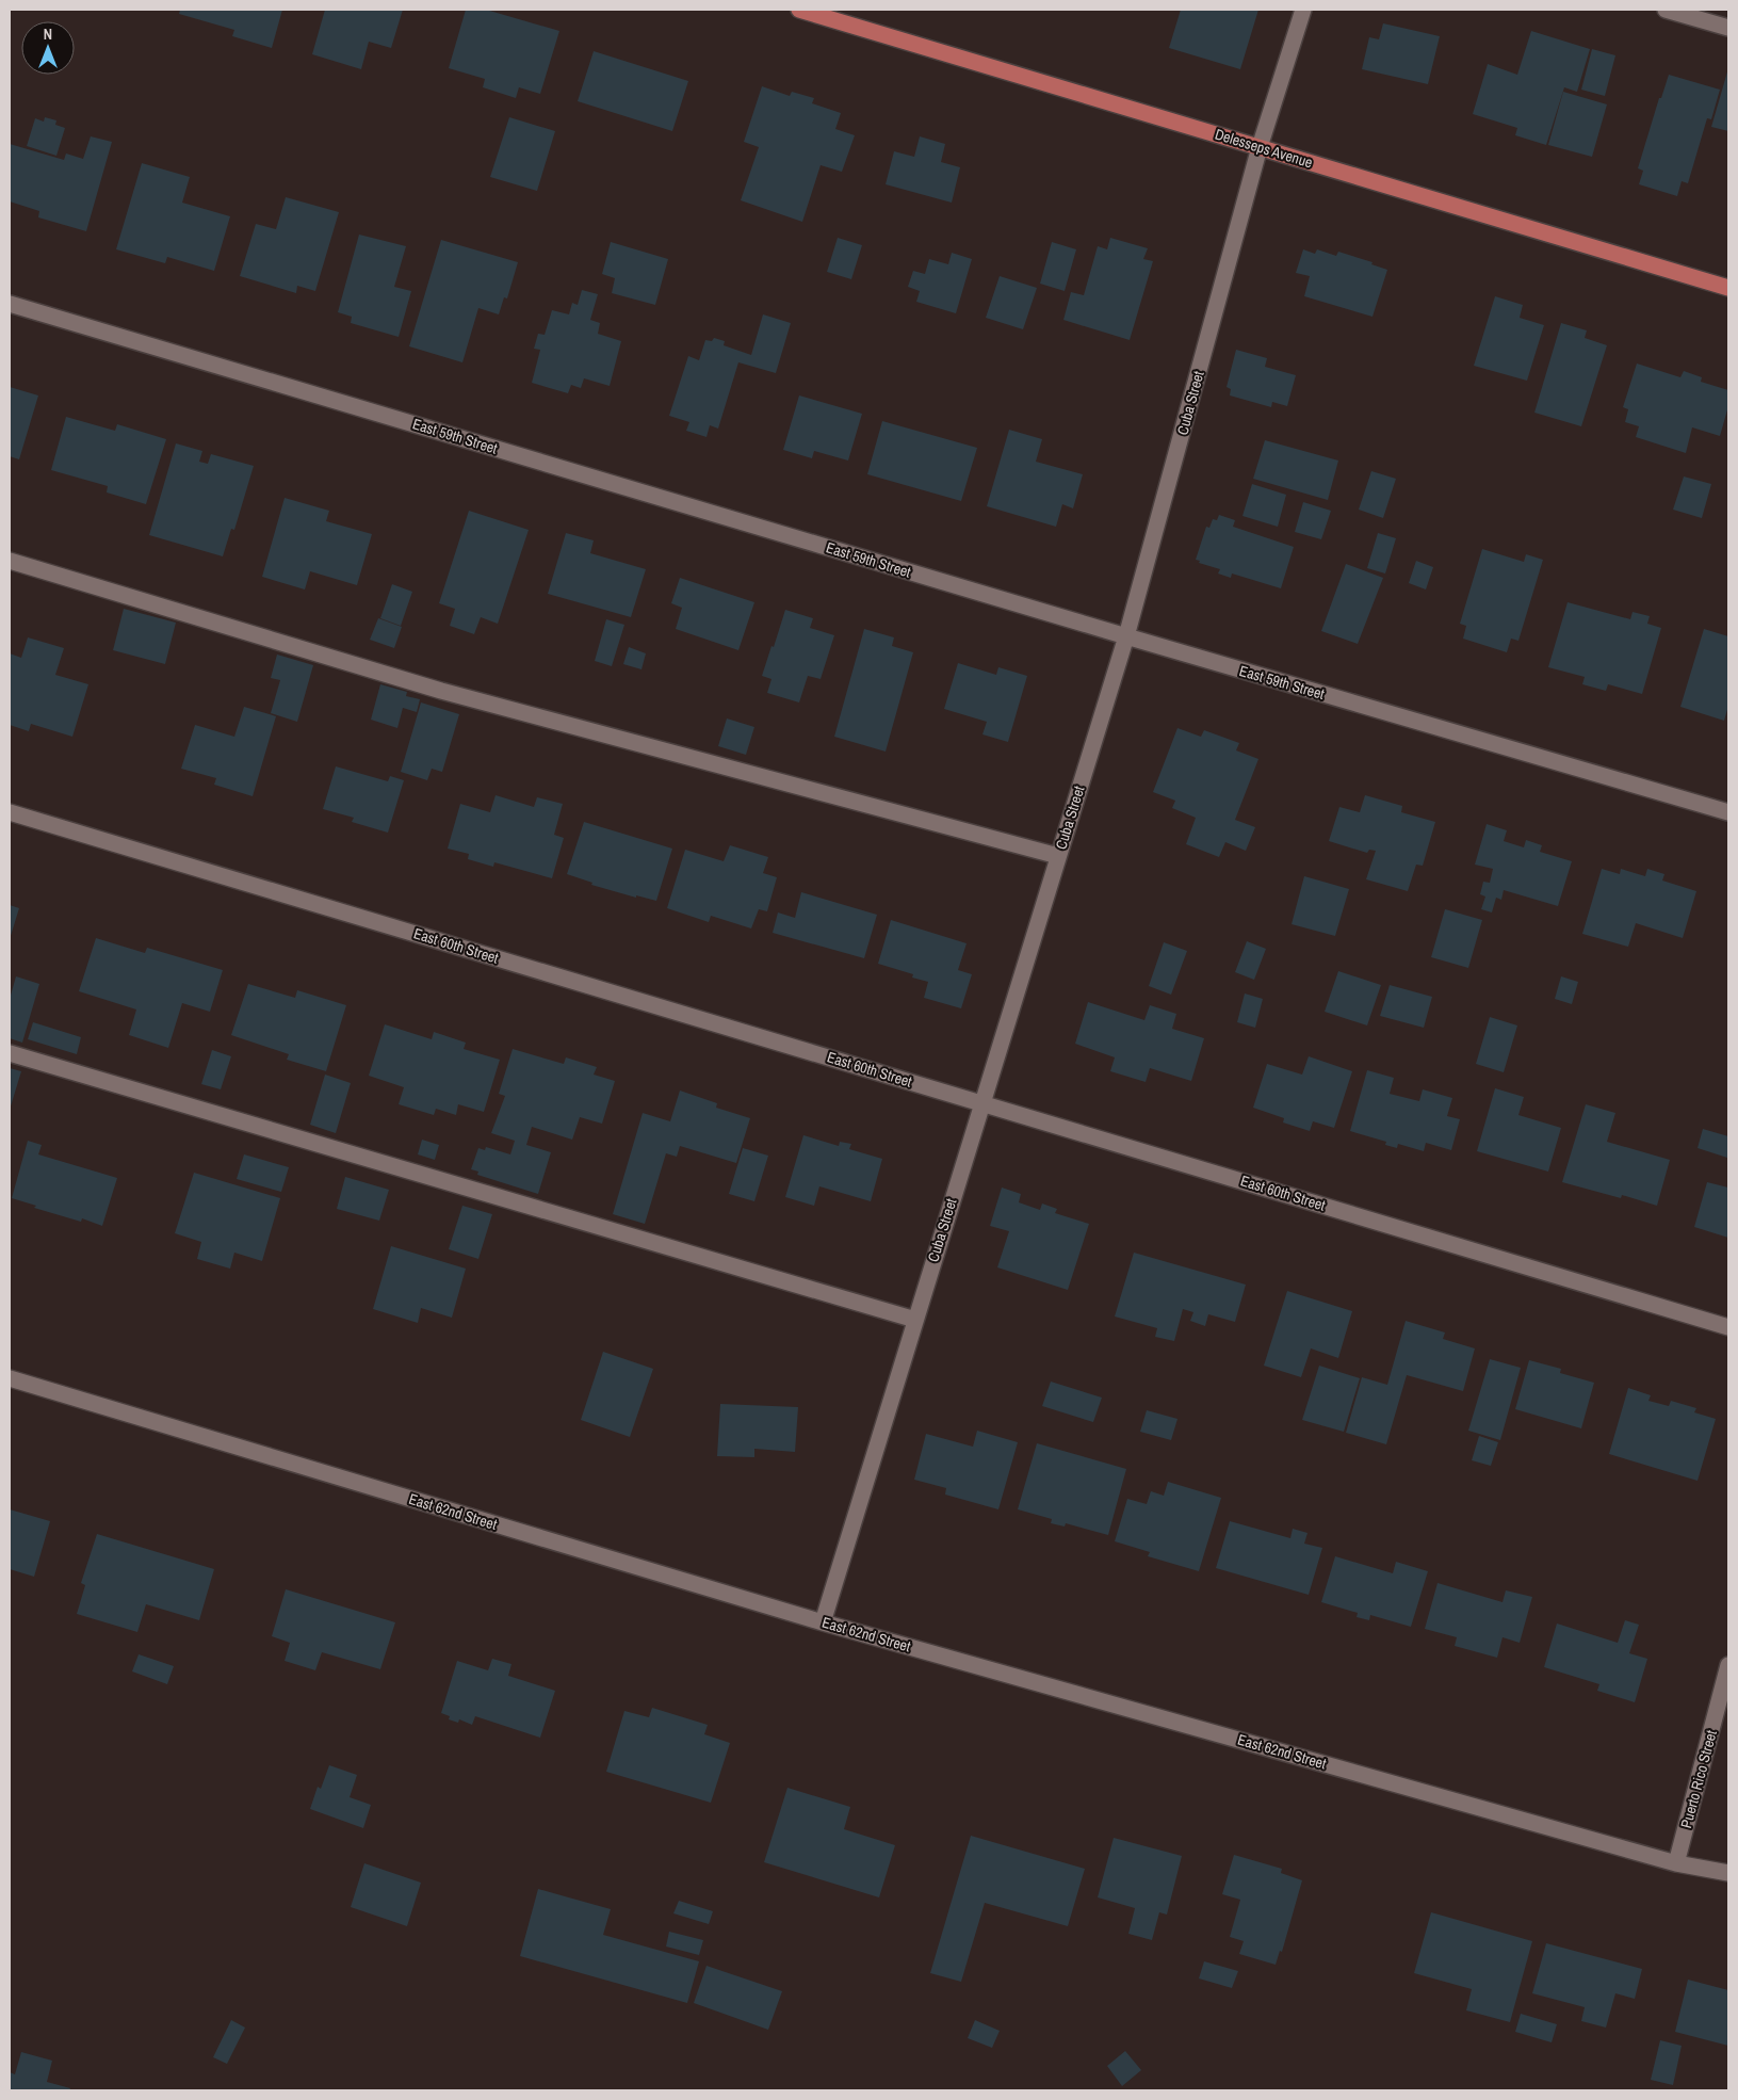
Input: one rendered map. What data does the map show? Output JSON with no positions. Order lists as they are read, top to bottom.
{
  "streets": {
    "main road": ["Delesseps Avenue"],
    "street": [
      "Cuba Street",
      "East 59th Street",
      "East 60th Street",
      "East 62nd Street",
      "Puerto Rico Street"
    ]
  },
  "crossings": [
    ["Delesseps Avenue", "Cuba Street"],
    ["Cuba Street", "East 59th Street"],
    ["Cuba Street", "East 60th Street"],
    ["Cuba Street", "East 62nd Street"],
    ["East 62nd Street", "Puerto Rico Street"]
  ],
  "north": "top"
}
